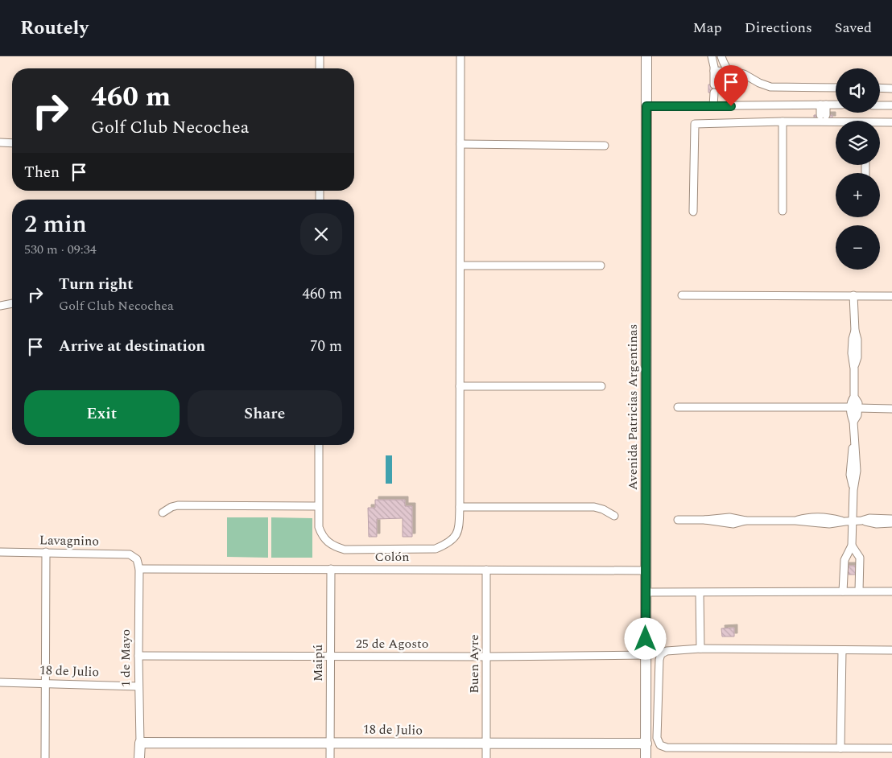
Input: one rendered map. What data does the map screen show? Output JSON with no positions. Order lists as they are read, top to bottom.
{
  "streets": {
    "street": [
      "Avenida Patricias Argentinas",
      "Lavagnino",
      "Colón",
      "25 de Agosto",
      "1 de Mayo",
      "Maipú",
      "Buen Ayre",
      "18 de Julio"
    ]
  },
  "crossings": [
    ["Avenida Patricias Argentinas", "Colón"],
    ["Avenida Patricias Argentinas", "25 de Agosto"],
    ["Avenida Patricias Argentinas", "18 de Julio"],
    ["Lavagnino", "1 de Mayo"],
    ["Colón", "1 de Mayo"],
    ["Colón", "Maipú"],
    ["Colón", "Buen Ayre"],
    ["25 de Agosto", "1 de Mayo"],
    ["25 de Agosto", "Maipú"],
    ["25 de Agosto", "Buen Ayre"],
    ["1 de Mayo", "18 de Julio"],
    ["Maipú", "18 de Julio"],
    ["Buen Ayre", "18 de Julio"]
  ],
  "page": {
    "header": "Routely",
    "nav": ["Map", "Directions", "Saved"],
    "map_buttons": ["+", "−"],
    "turn": ["460 m", "Golf Club Necochea"],
    "then": "Then",
    "heading": ["2 min", "530 m · 09:34"],
    "list": [
      {
        "name": "Turn right",
        "note": "Golf Club Necochea",
        "value": "460 m"
      },
      {
        "name": "Arrive at destination",
        "value": "70 m"
      }
    ],
    "buttons": ["Exit", "Share"]
  }
}
